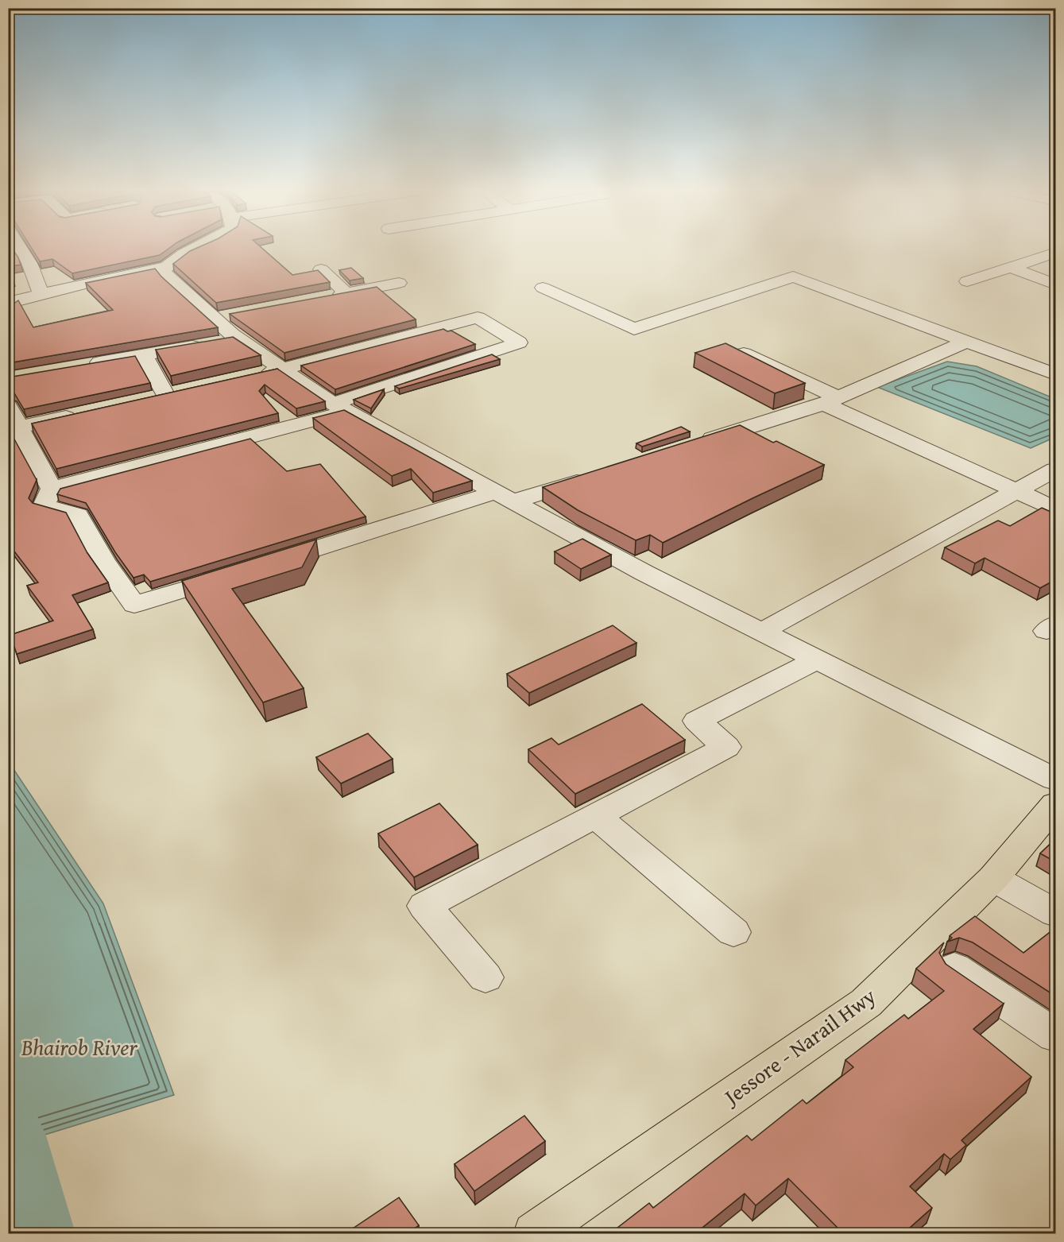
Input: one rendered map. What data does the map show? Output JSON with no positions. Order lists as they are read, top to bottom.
{
  "streets": {
    "highway": ["Jessore - Narail Hwy"]
  },
  "water": ["Bhairob River"]
}
